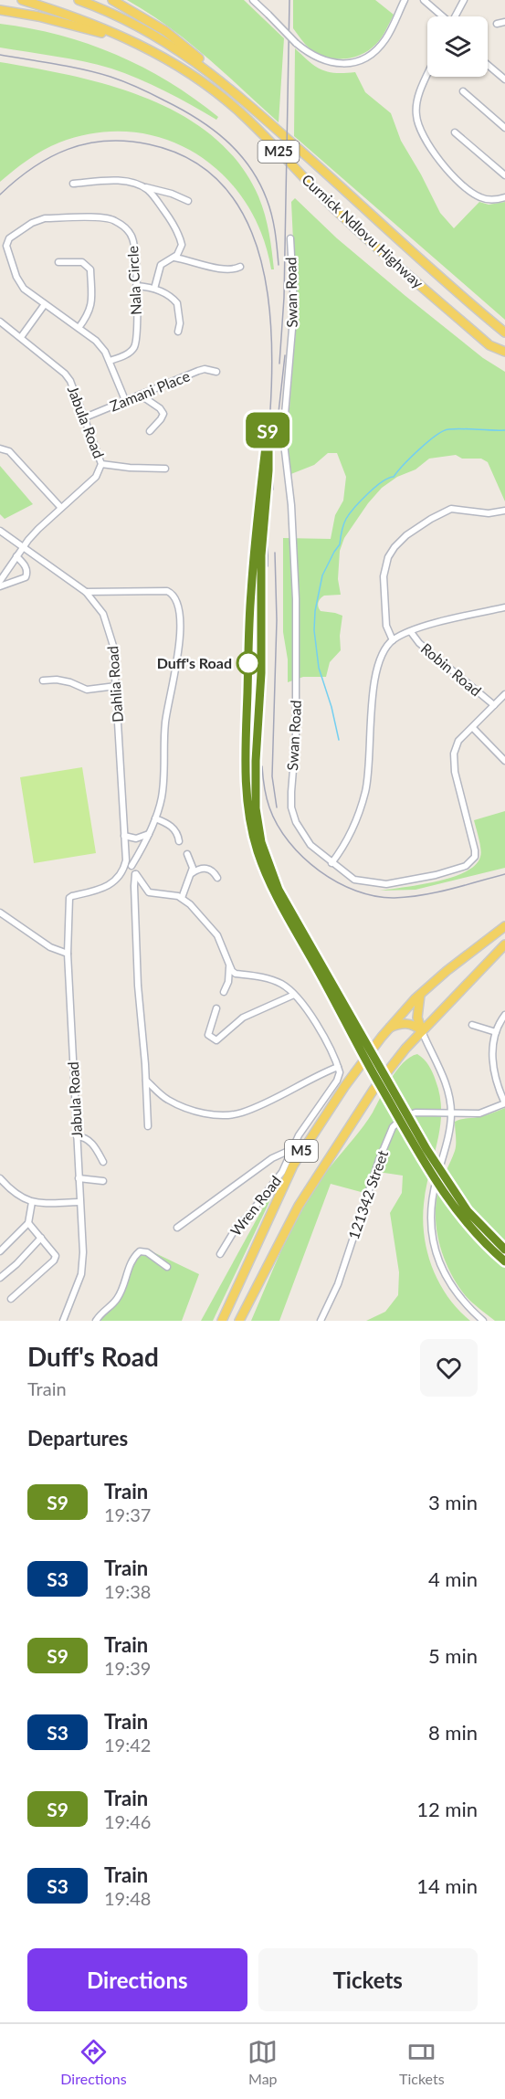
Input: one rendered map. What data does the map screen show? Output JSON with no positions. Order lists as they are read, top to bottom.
{
  "streets": {
    "main road": ["M25", "Curnick Ndlovu Highway", "M5"],
    "street": [
      "Nala Circle",
      "Swan Road",
      "Zamani Place",
      "Jabula Road",
      "Robin Road",
      "Dahlia Road",
      "121342 Street",
      "Wren Road"
    ]
  },
  "crossings": [
    ["Nala Circle", "Zamani Place"],
    ["Zamani Place", "Jabula Road"],
    ["Jabula Road", "Dahlia Road"]
  ],
  "places": ["Duff's Road"],
  "page": {
    "on_map": "S9",
    "heading": [
      ["Duff's Road", "Train"],
      "Departures"
    ],
    "list": [
      {
        "mark": "S9",
        "name": "Train",
        "note": "19:37",
        "value": "3 min"
      },
      {
        "mark": "S3",
        "name": "Train",
        "note": "19:38",
        "value": "4 min"
      },
      {
        "mark": "S9",
        "name": "Train",
        "note": "19:39",
        "value": "5 min"
      },
      {
        "mark": "S3",
        "name": "Train",
        "note": "19:42",
        "value": "8 min"
      },
      {
        "mark": "S9",
        "name": "Train",
        "note": "19:46",
        "value": "12 min"
      },
      {
        "mark": "S3",
        "name": "Train",
        "note": "19:48",
        "value": "14 min"
      }
    ],
    "buttons": ["Directions", "Tickets"],
    "tabs": ["Directions", "Map", "Tickets"]
  }
}
